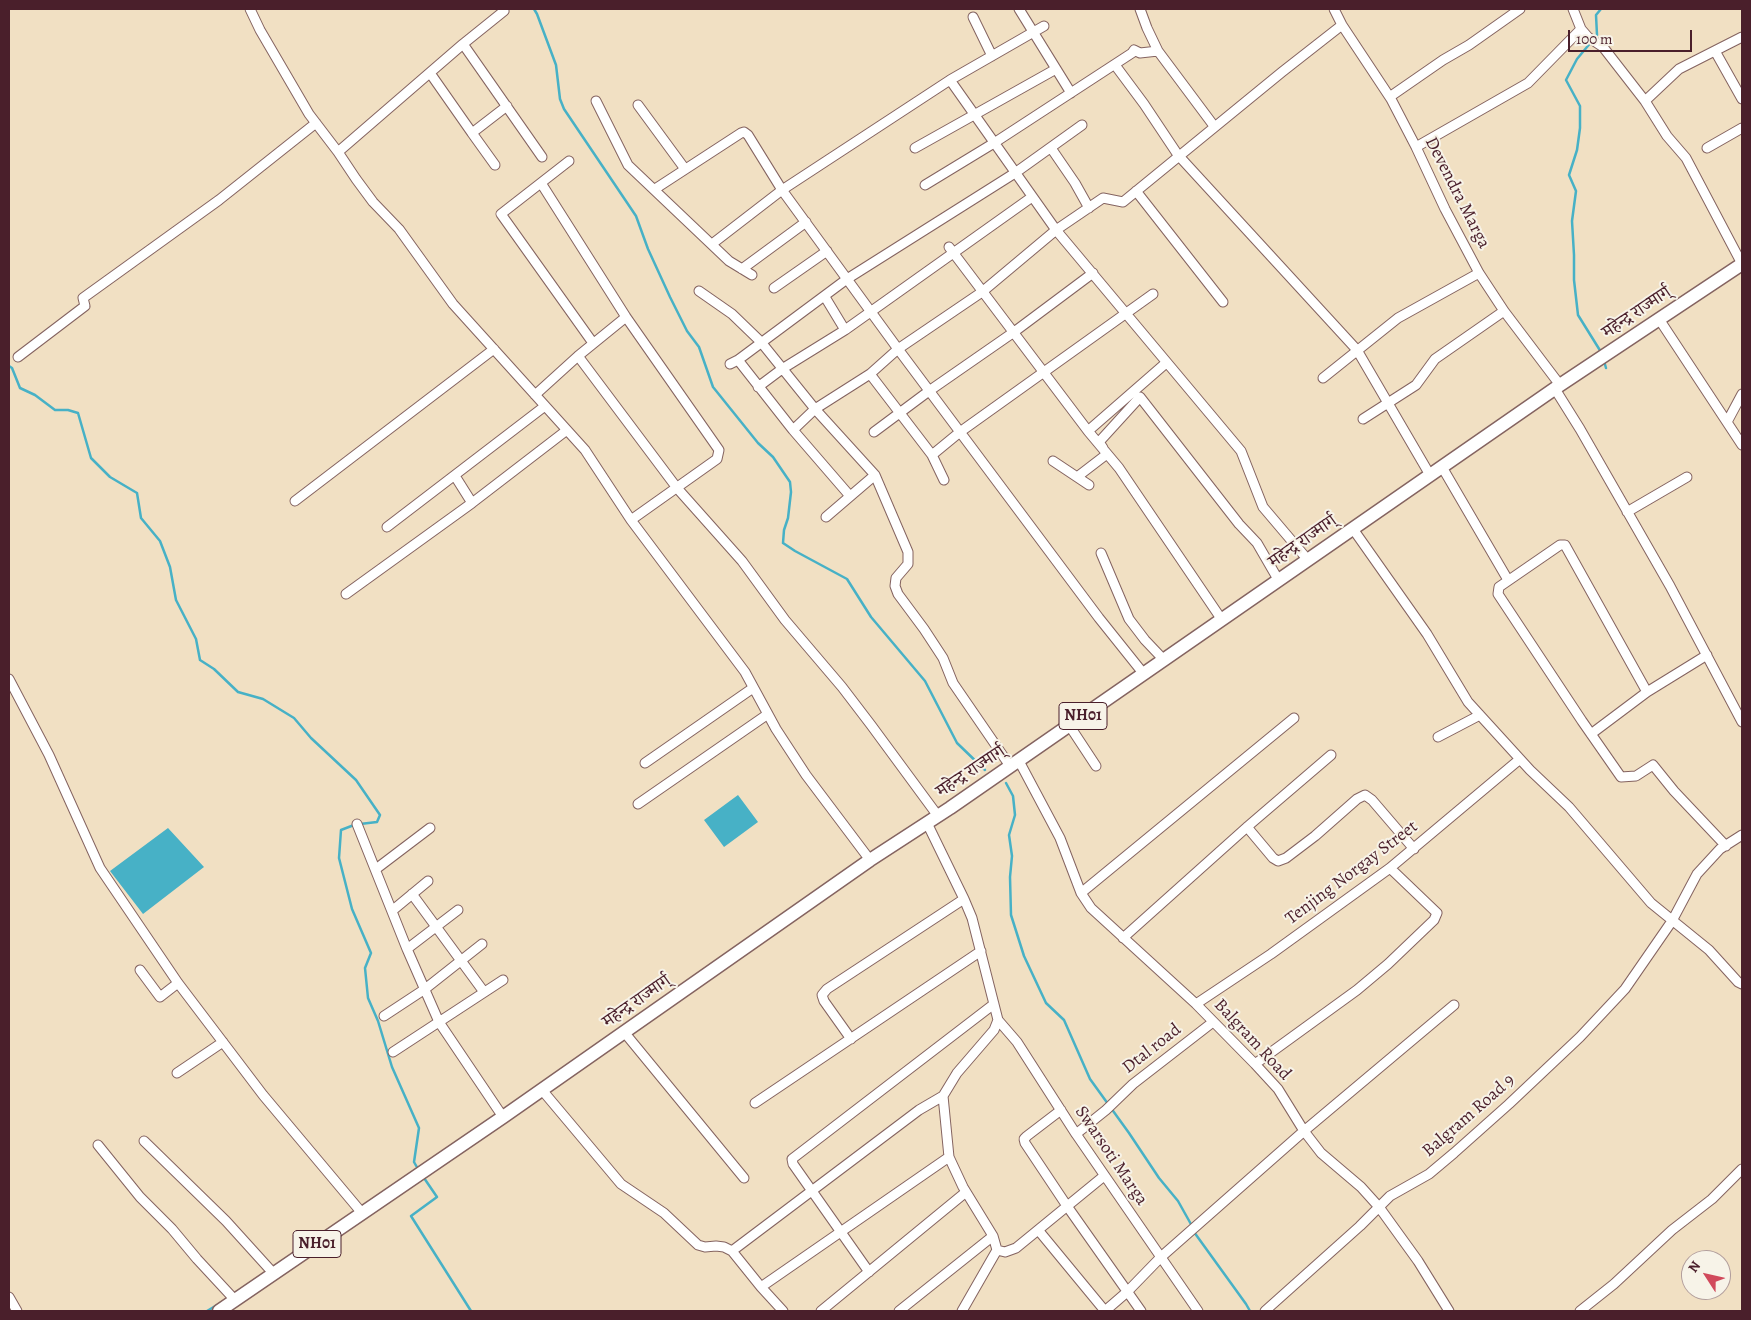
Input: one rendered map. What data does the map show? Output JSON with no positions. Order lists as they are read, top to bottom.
{
  "streets": {
    "highway": ["महेन्द्र राज्मार्ग्", "NH01"],
    "street": [
      "Devendra Marga",
      "Tenjing Norgay Street",
      "Balgram Road",
      "Dtal road",
      "Balgram Road 9",
      "Swarsoti Marga"
    ]
  },
  "crossings": [
    ["Devendra Marga", "महेन्द्र राज्मार्ग्"],
    ["महेन्द्र राज्मार्ग्", "Balgram Road"],
    ["Tenjing Norgay Street", "Balgram Road"],
    ["Balgram Road", "Dtal road"],
    ["Balgram Road", "Balgram Road 9"],
    ["Dtal road", "Swarsoti Marga"]
  ],
  "scale_bar": "100 m",
  "north": "top left"
}
